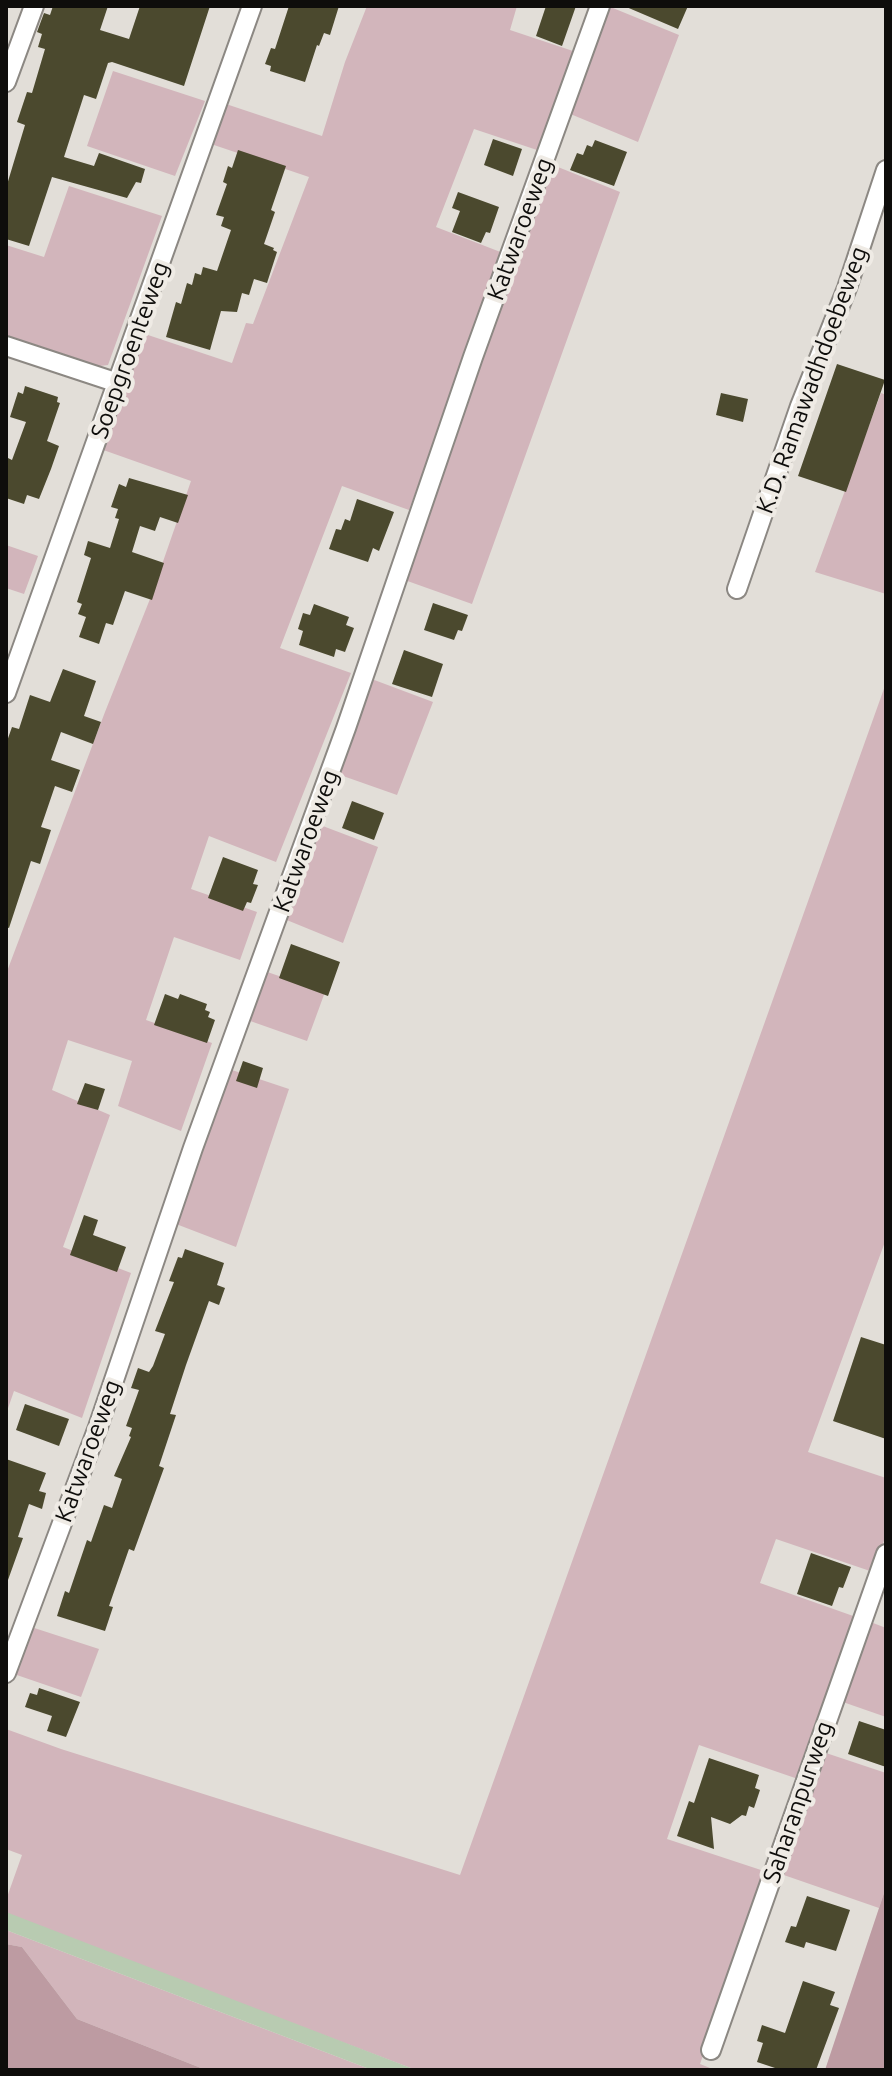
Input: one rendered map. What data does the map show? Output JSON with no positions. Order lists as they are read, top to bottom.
{
  "streets": {
    "street": [
      "Katwaroeweg",
      "Soepgroenteweg",
      "K.D. Ramawadhdoebeweg",
      "Saharanpurweg"
    ]
  }
}
